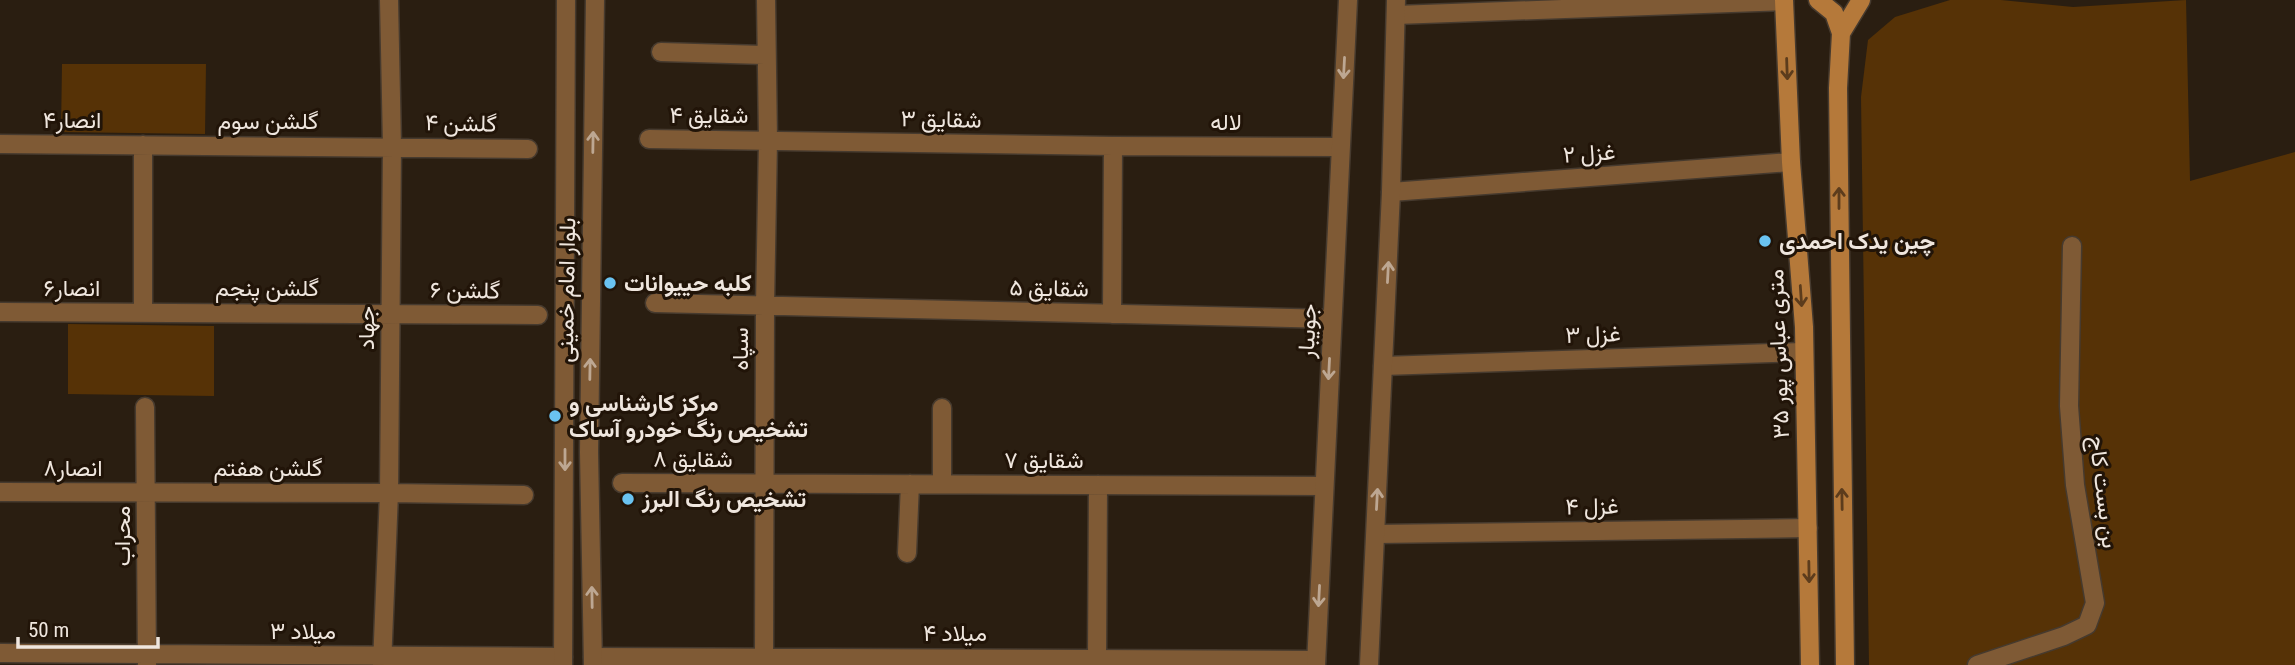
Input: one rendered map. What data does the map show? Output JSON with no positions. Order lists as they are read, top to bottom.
{
  "streets": {
    "main road": ["۳۵ متری عباس پور"],
    "street": [
      "شقایق ۴",
      "شقایق ۳",
      "انصار۴",
      "گلشن سوم",
      "لاله",
      "گلشن ۴",
      "غزل ۲",
      "انصار۶",
      "گلشن پنجم",
      "شقایق ۵",
      "گلشن ۶",
      "بلوار امام خمینی",
      "جهاد",
      "جویبار",
      "غزل ۳",
      "سپاه",
      "شقایق ۸",
      "شقایق ۷",
      "انصار۸",
      "گلشن هفتم",
      "بن بست کاج",
      "غزل ۴",
      "محراب",
      "میلاد ۳",
      "میلاد ۴"
    ]
  },
  "crossings": [
    ["شقایق ۴", "شقایق ۳"],
    ["شقایق ۴", "سپاه"],
    ["شقایق ۳", "لاله"],
    ["شقایق ۳", "سپاه"],
    ["انصار۴", "گلشن سوم"],
    ["گلشن سوم", "گلشن ۴"],
    ["گلشن سوم", "جهاد"],
    ["لاله", "جویبار"],
    ["گلشن ۴", "جهاد"],
    ["غزل ۲", "۳۵ متری عباس پور"],
    ["انصار۶", "گلشن پنجم"],
    ["گلشن پنجم", "گلشن ۶"],
    ["گلشن پنجم", "جهاد"],
    ["شقایق ۵", "جویبار"],
    ["شقایق ۵", "سپاه"],
    ["گلشن ۶", "جهاد"],
    ["بلوار امام خمینی", "میلاد ۳"],
    ["بلوار امام خمینی", "میلاد ۴"],
    ["جهاد", "گلشن هفتم"],
    ["جهاد", "میلاد ۳"],
    ["جویبار", "شقایق ۷"],
    ["جویبار", "میلاد ۴"],
    ["غزل ۳", "۳۵ متری عباس پور"],
    ["سپاه", "شقایق ۸"],
    ["سپاه", "شقایق ۷"],
    ["سپاه", "میلاد ۴"],
    ["۳۵ متری عباس پور", "غزل ۴"],
    ["شقایق ۸", "شقایق ۷"],
    ["انصار۸", "گلشن هفتم"],
    ["انصار۸", "محراب"],
    ["گلشن هفتم", "محراب"],
    ["محراب", "میلاد ۳"],
    ["میلاد ۳", "میلاد ۴"]
  ],
  "places": [
    "چین یدک احمدی",
    "کلبه حییوانات",
    "مرکز کارشناسی و تشخیص رنگ خودرو آساک",
    "تشخیص رنگ البرز"
  ],
  "scale_bar": "50 m"
}
